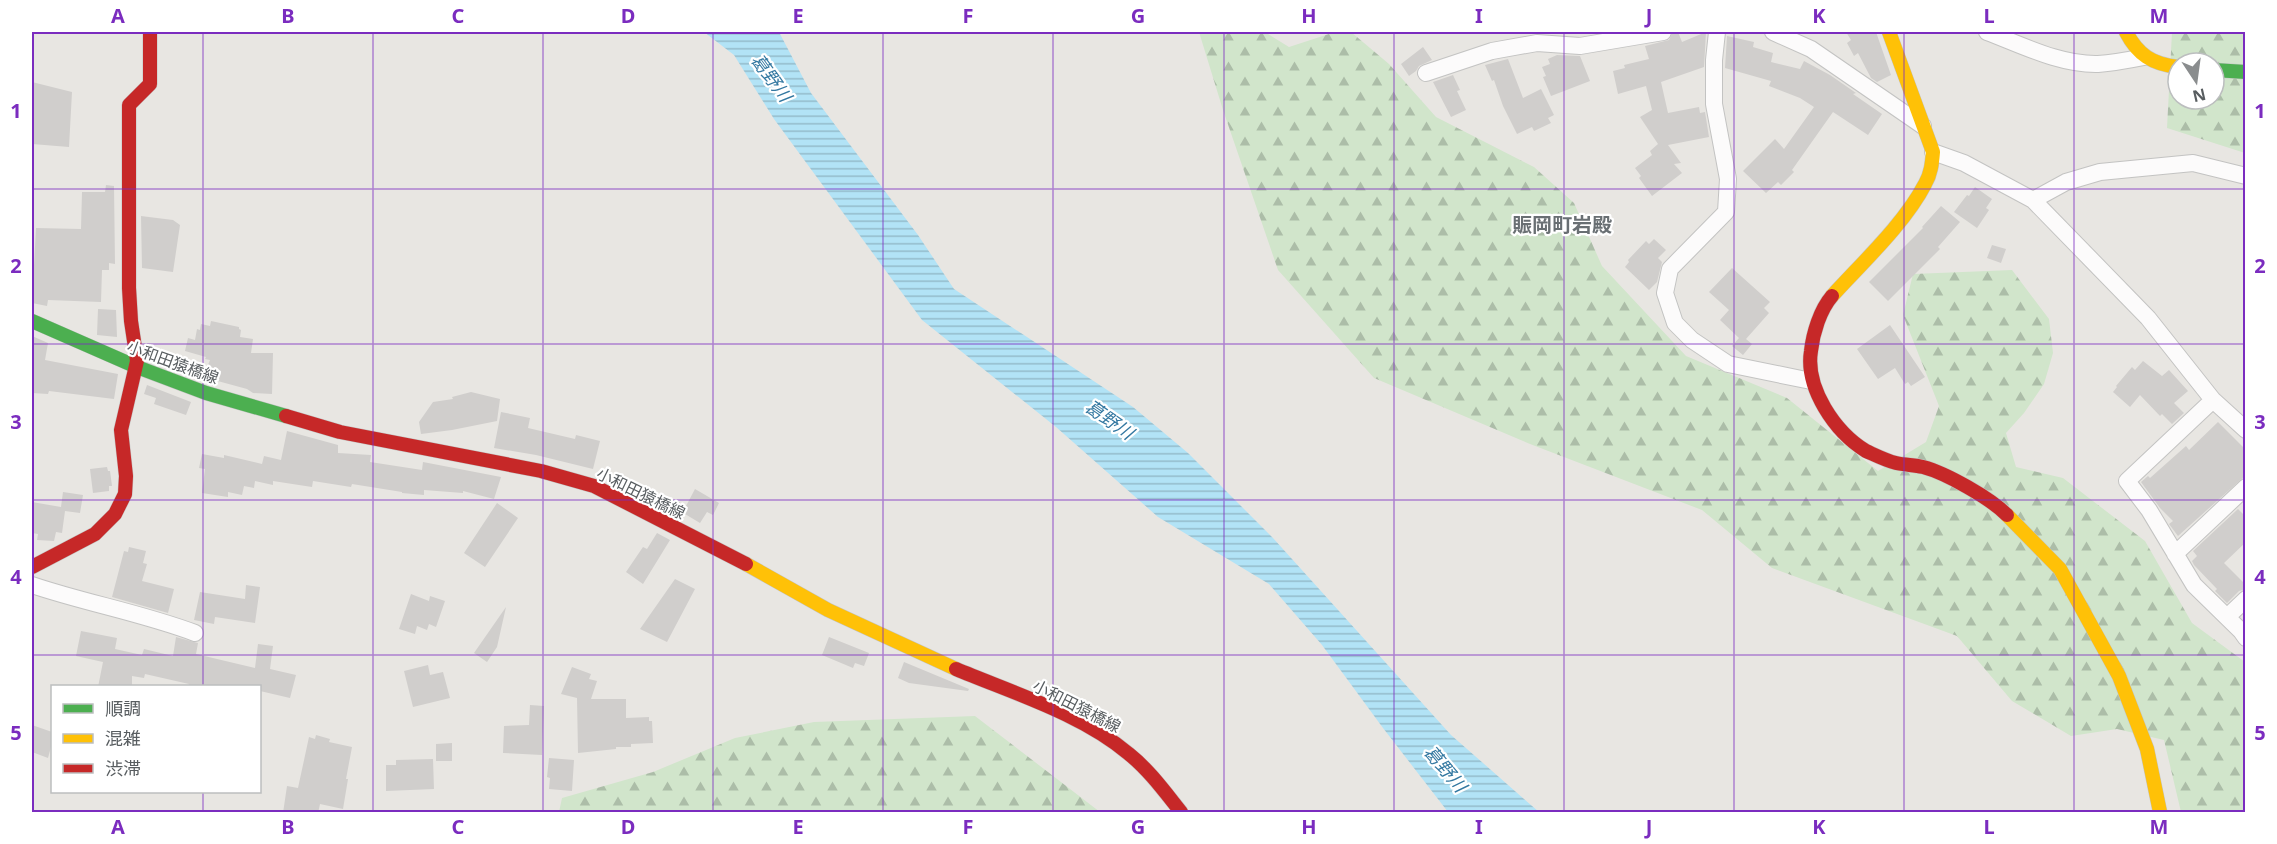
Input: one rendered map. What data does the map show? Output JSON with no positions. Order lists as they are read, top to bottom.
{
  "streets": {
    "main road": ["小和田猿橋線"]
  },
  "districts": ["賑岡町岩殿"],
  "water": ["葛野川"],
  "legend": ["順調", "混雑", "渋滞"],
  "north": "bottom",
  "grid": {
    "columns": [
      "A",
      "B",
      "C",
      "D",
      "E",
      "F",
      "G",
      "H",
      "I",
      "J",
      "K",
      "L",
      "M"
    ],
    "rows": [
      "1",
      "2",
      "3",
      "4",
      "5"
    ]
  }
}
